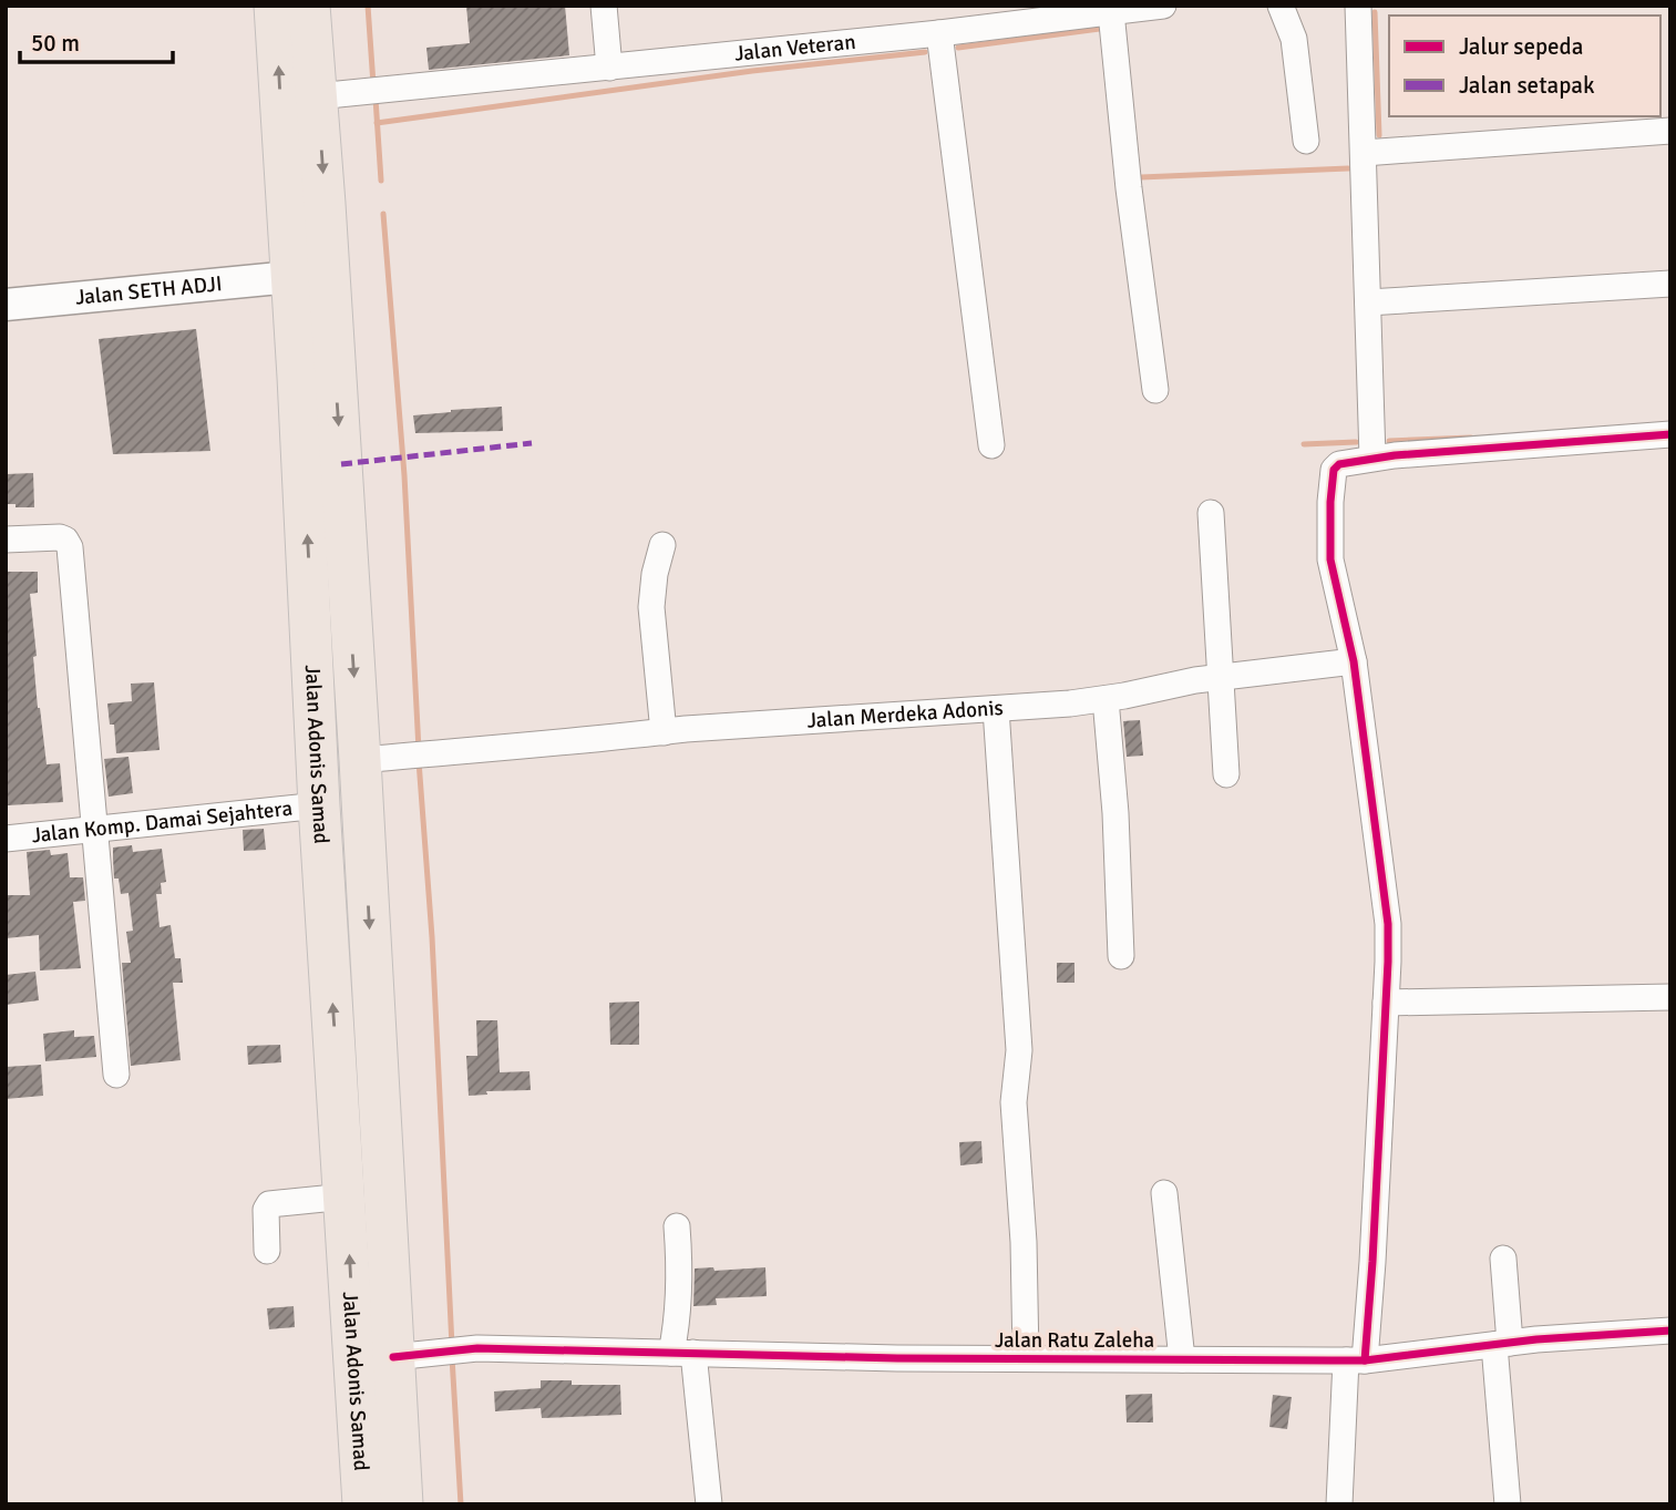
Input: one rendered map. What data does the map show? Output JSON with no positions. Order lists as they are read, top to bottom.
{
  "streets": {
    "highway": ["Jalan Adonis Samad"],
    "street": [
      "Jalan Veteran",
      "Jalan SETH ADJI",
      "Jalan Merdeka Adonis",
      "Jalan Komp. Damai Sejahtera",
      "Jalan Ratu Zaleha"
    ]
  },
  "crossings": [
    ["Jalan SETH ADJI", "Jalan Adonis Samad"],
    ["Jalan Adonis Samad", "Jalan Komp. Damai Sejahtera"]
  ],
  "legend": ["Jalur sepeda", "Jalan setapak"],
  "scale_bar": "50 m"
}
